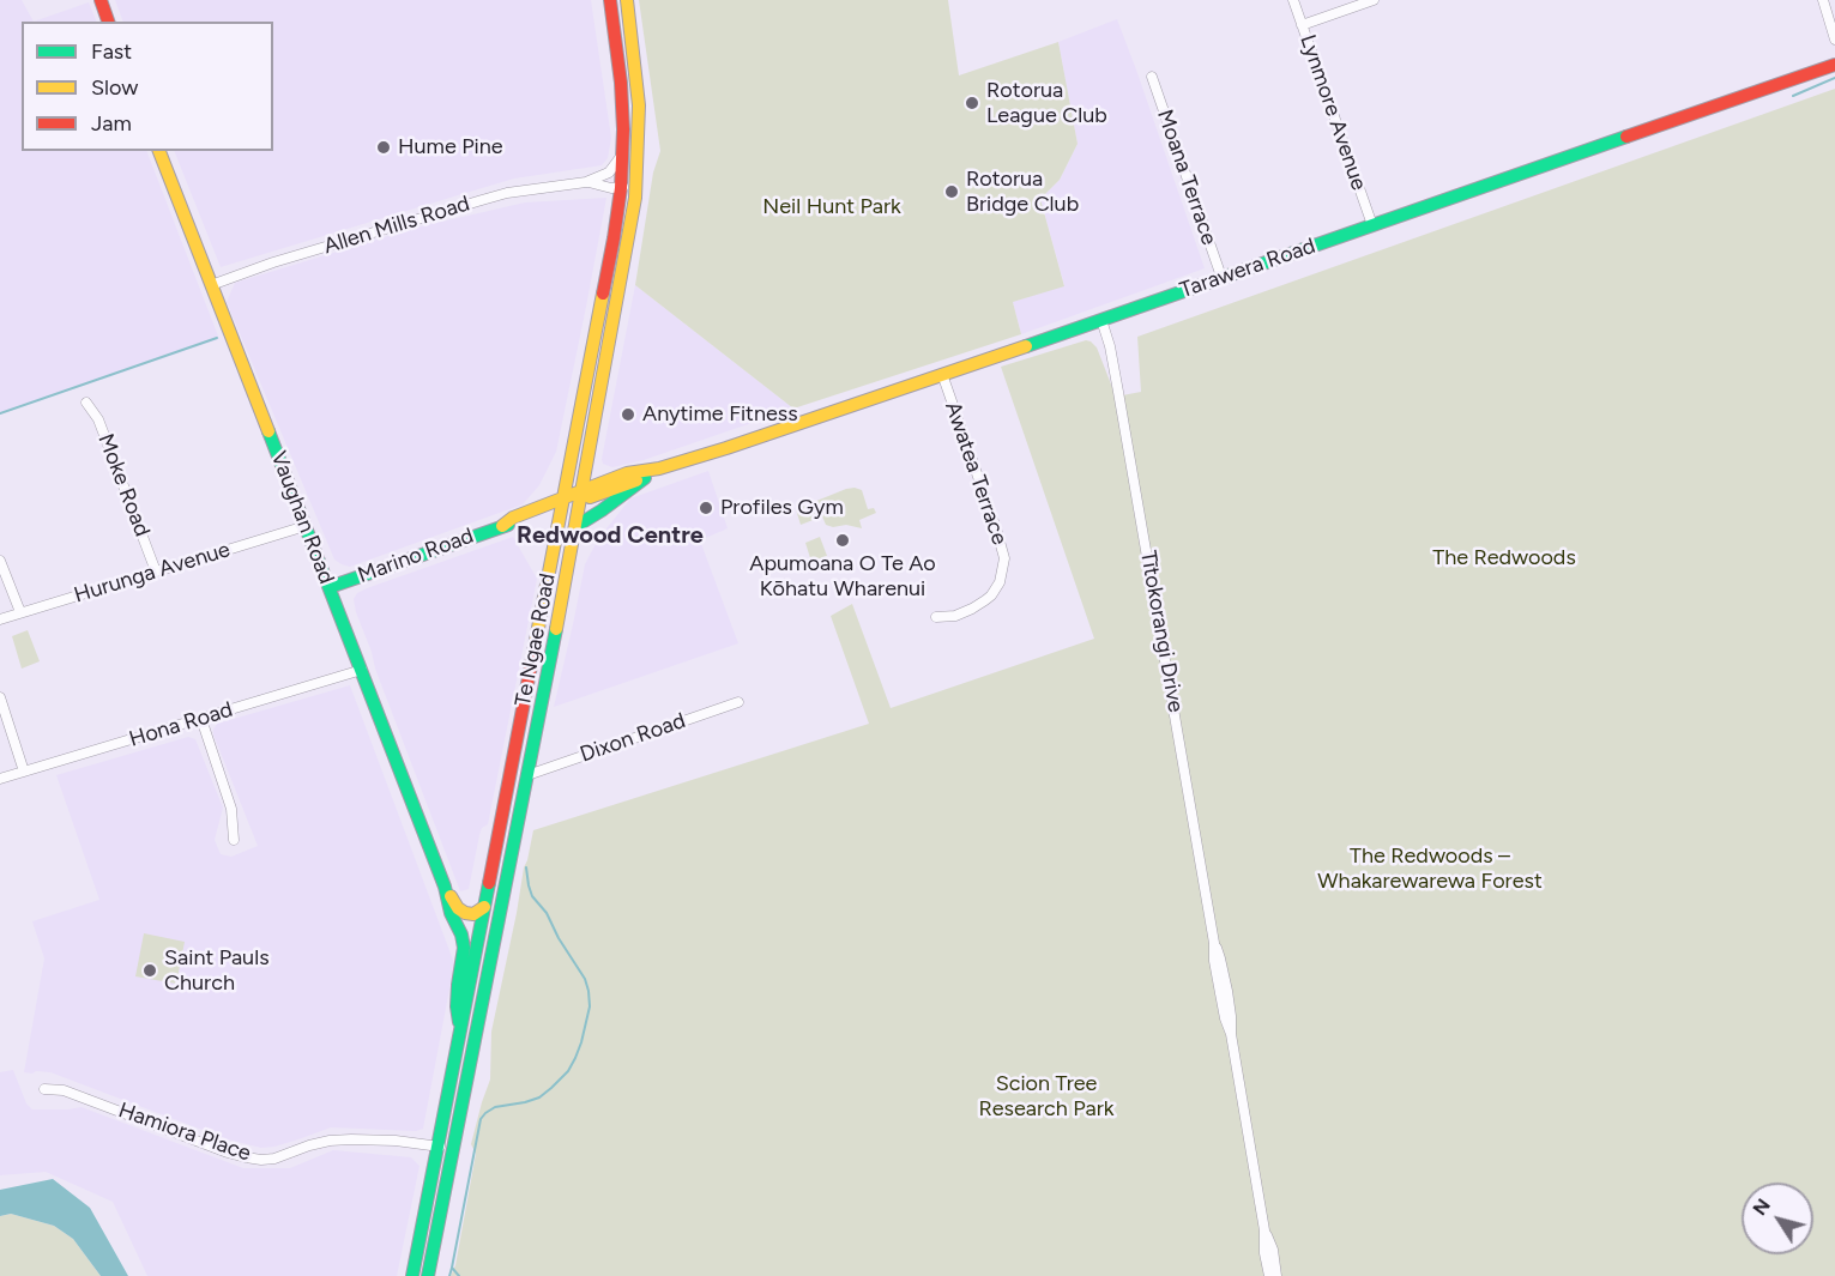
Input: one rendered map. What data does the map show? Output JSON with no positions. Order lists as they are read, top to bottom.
{
  "streets": {
    "main road": [
      "Tarawera Road",
      "Vaughan Road",
      "Marino Road",
      "Te Ngae Road"
    ],
    "street": [
      "Lynmore Avenue",
      "Moana Terrace",
      "Allen Mills Road",
      "Awatea Terrace",
      "Moke Road",
      "Hurunga Avenue",
      "Tītokorangi Drive",
      "Hona Road",
      "Dixon Road",
      "Hamiora Place"
    ]
  },
  "crossings": [
    ["Lynmore Avenue", "Tarawera Road"],
    ["Moana Terrace", "Tarawera Road"],
    ["Allen Mills Road", "Vaughan Road"],
    ["Allen Mills Road", "Te Ngae Road"],
    ["Tarawera Road", "Awatea Terrace"],
    ["Tarawera Road", "Marino Road"],
    ["Tarawera Road", "Tītokorangi Drive"],
    ["Tarawera Road", "Te Ngae Road"],
    ["Moke Road", "Hurunga Avenue"],
    ["Vaughan Road", "Marino Road"],
    ["Vaughan Road", "Hurunga Avenue"],
    ["Vaughan Road", "Te Ngae Road"],
    ["Vaughan Road", "Hona Road"],
    ["Marino Road", "Te Ngae Road"],
    ["Te Ngae Road", "Dixon Road"],
    ["Te Ngae Road", "Hamiora Place"]
  ],
  "districts": ["Redwood Centre"],
  "parks": [
    "Neil Hunt Park",
    "The Redwoods",
    "The Redwoods – Whakarewarewa Forest",
    "Scion Tree Research Park"
  ],
  "places": [
    "Rotorua League Club",
    "Hume Pine",
    "Rotorua Bridge Club",
    "Anytime Fitness",
    "Profiles Gym",
    "Apumoana O Te Ao Kōhatu Wharenui",
    "Saint Pauls Church"
  ],
  "legend": ["Fast", "Slow", "Jam"],
  "north": "top left"
}
